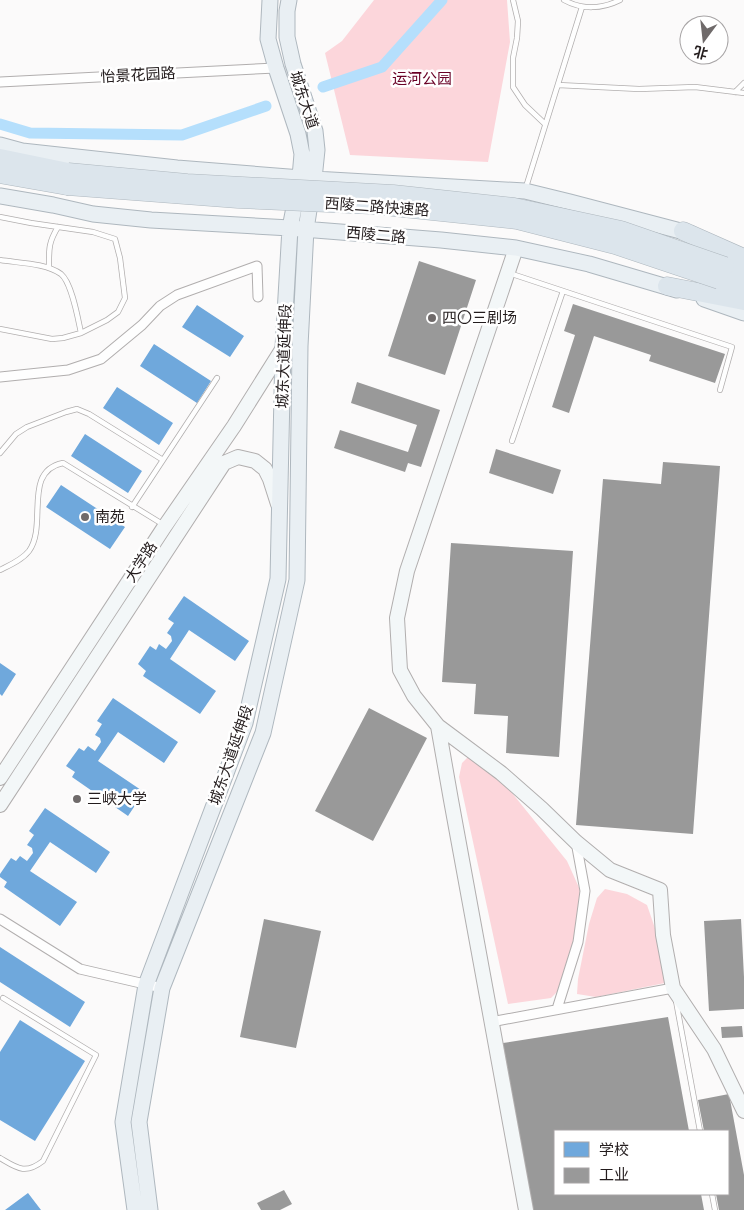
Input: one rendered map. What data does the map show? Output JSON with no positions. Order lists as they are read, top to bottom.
{
  "streets": {
    "highway": ["西陵二路快速路"],
    "main road": ["城东大道", "西陵二路", "城东大道延伸段"],
    "street": ["怡景花园路", "大学路"]
  },
  "crossings": [
    ["怡景花园路", "城东大道"],
    ["城东大道", "西陵二路"],
    ["城东大道", "城东大道延伸段"],
    ["西陵二路", "城东大道延伸段"],
    ["城东大道延伸段", "大学路"]
  ],
  "parks": ["运河公园"],
  "places": ["四〇三剧场", "南苑", "三峡大学"],
  "legend": ["学校", "工业"],
  "north": "bottom"
}
